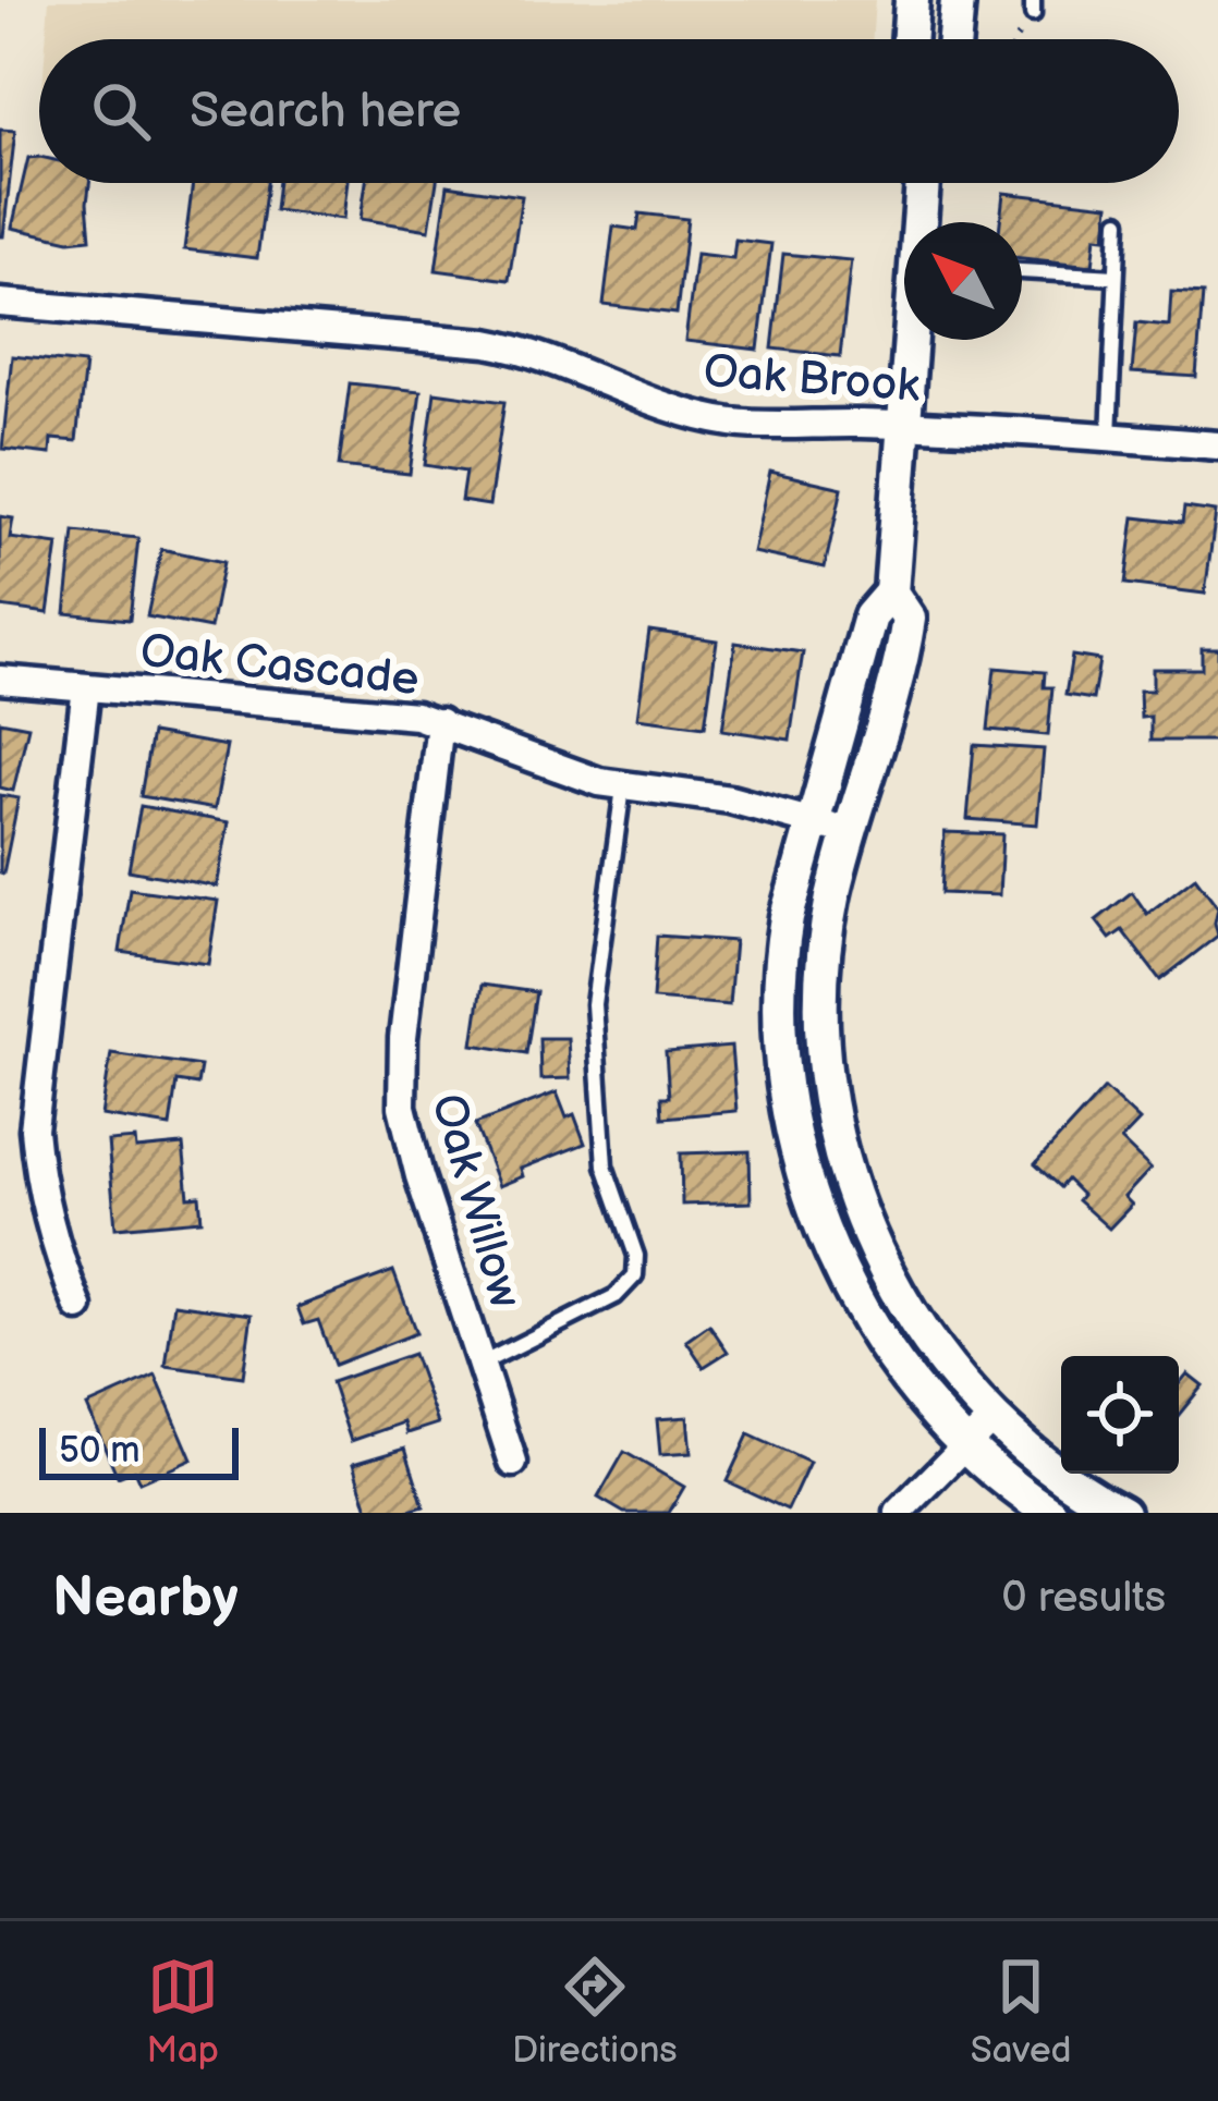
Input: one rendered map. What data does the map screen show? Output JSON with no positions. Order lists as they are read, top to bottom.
{
  "streets": {
    "street": ["Oak Brook", "Oak Cascade", "Oak Willow"]
  },
  "crossings": [
    ["Oak Cascade", "Oak Willow"]
  ],
  "scale_bar": "50 m",
  "north": "top left",
  "page": {
    "search": "Search here",
    "scale": "50 m",
    "heading": ["Nearby", "0 results"],
    "nav": ["Map", "Directions", "Saved"]
  }
}
